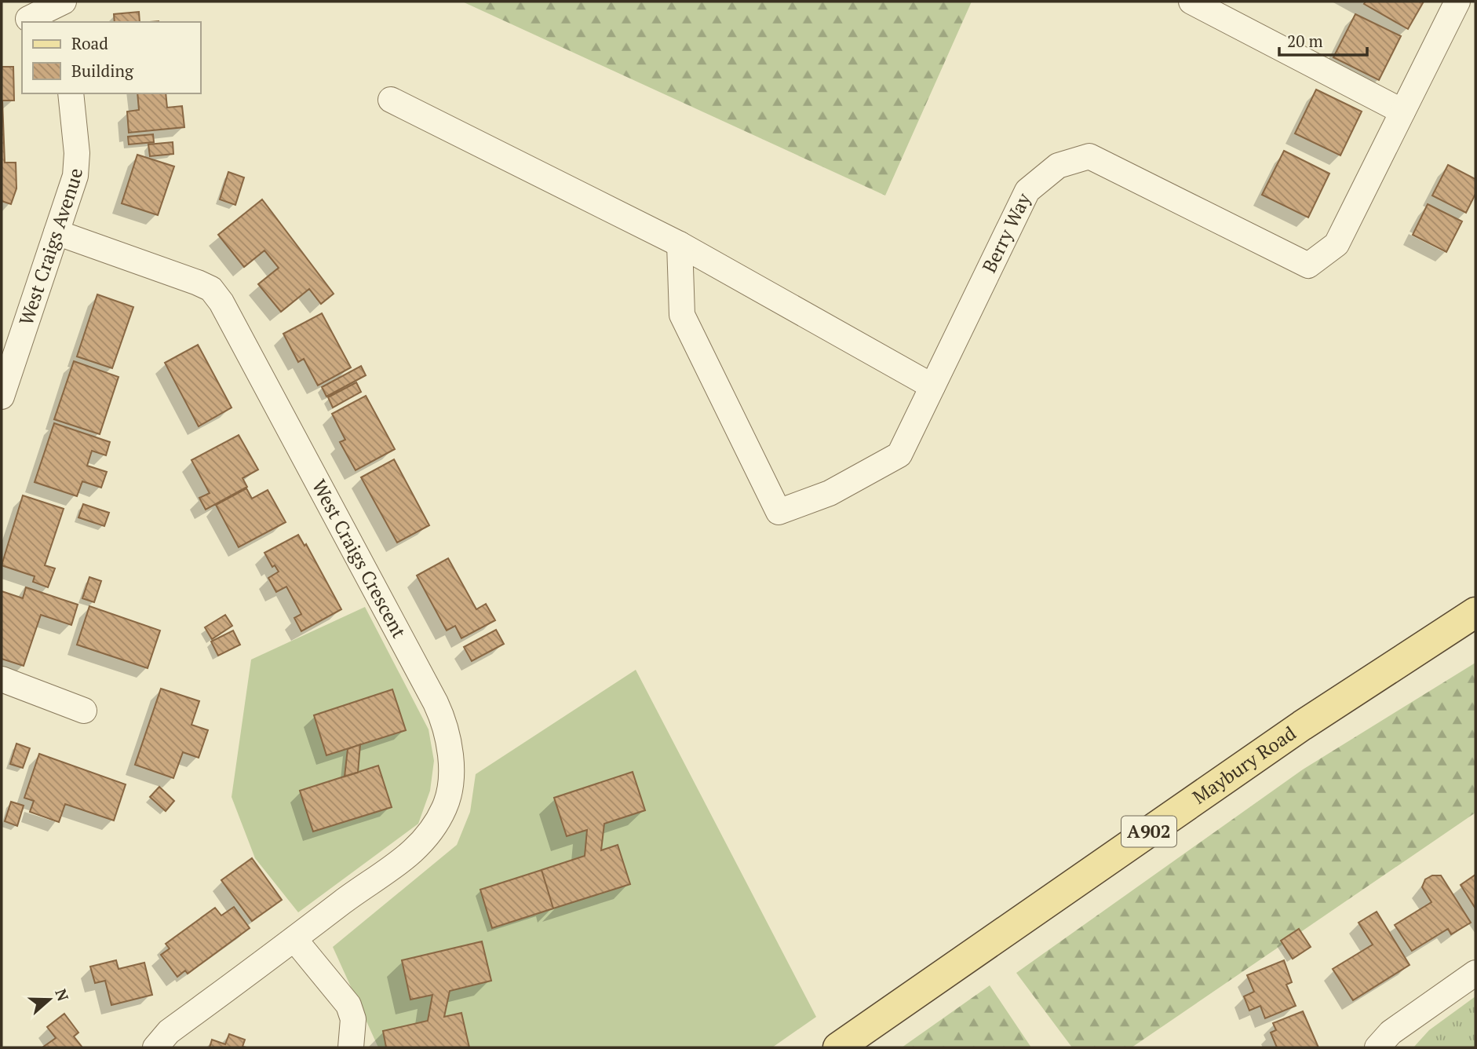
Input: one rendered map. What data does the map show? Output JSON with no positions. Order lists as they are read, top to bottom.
{
  "streets": {
    "main road": ["Maybury Road", "A902"],
    "street": ["Berry Way", "West Craigs Avenue", "West Craigs Crescent"]
  },
  "crossings": [
    ["West Craigs Avenue", "West Craigs Crescent"]
  ],
  "legend": ["Road", "Building"],
  "scale_bar": "20 m",
  "north": "right"
}
